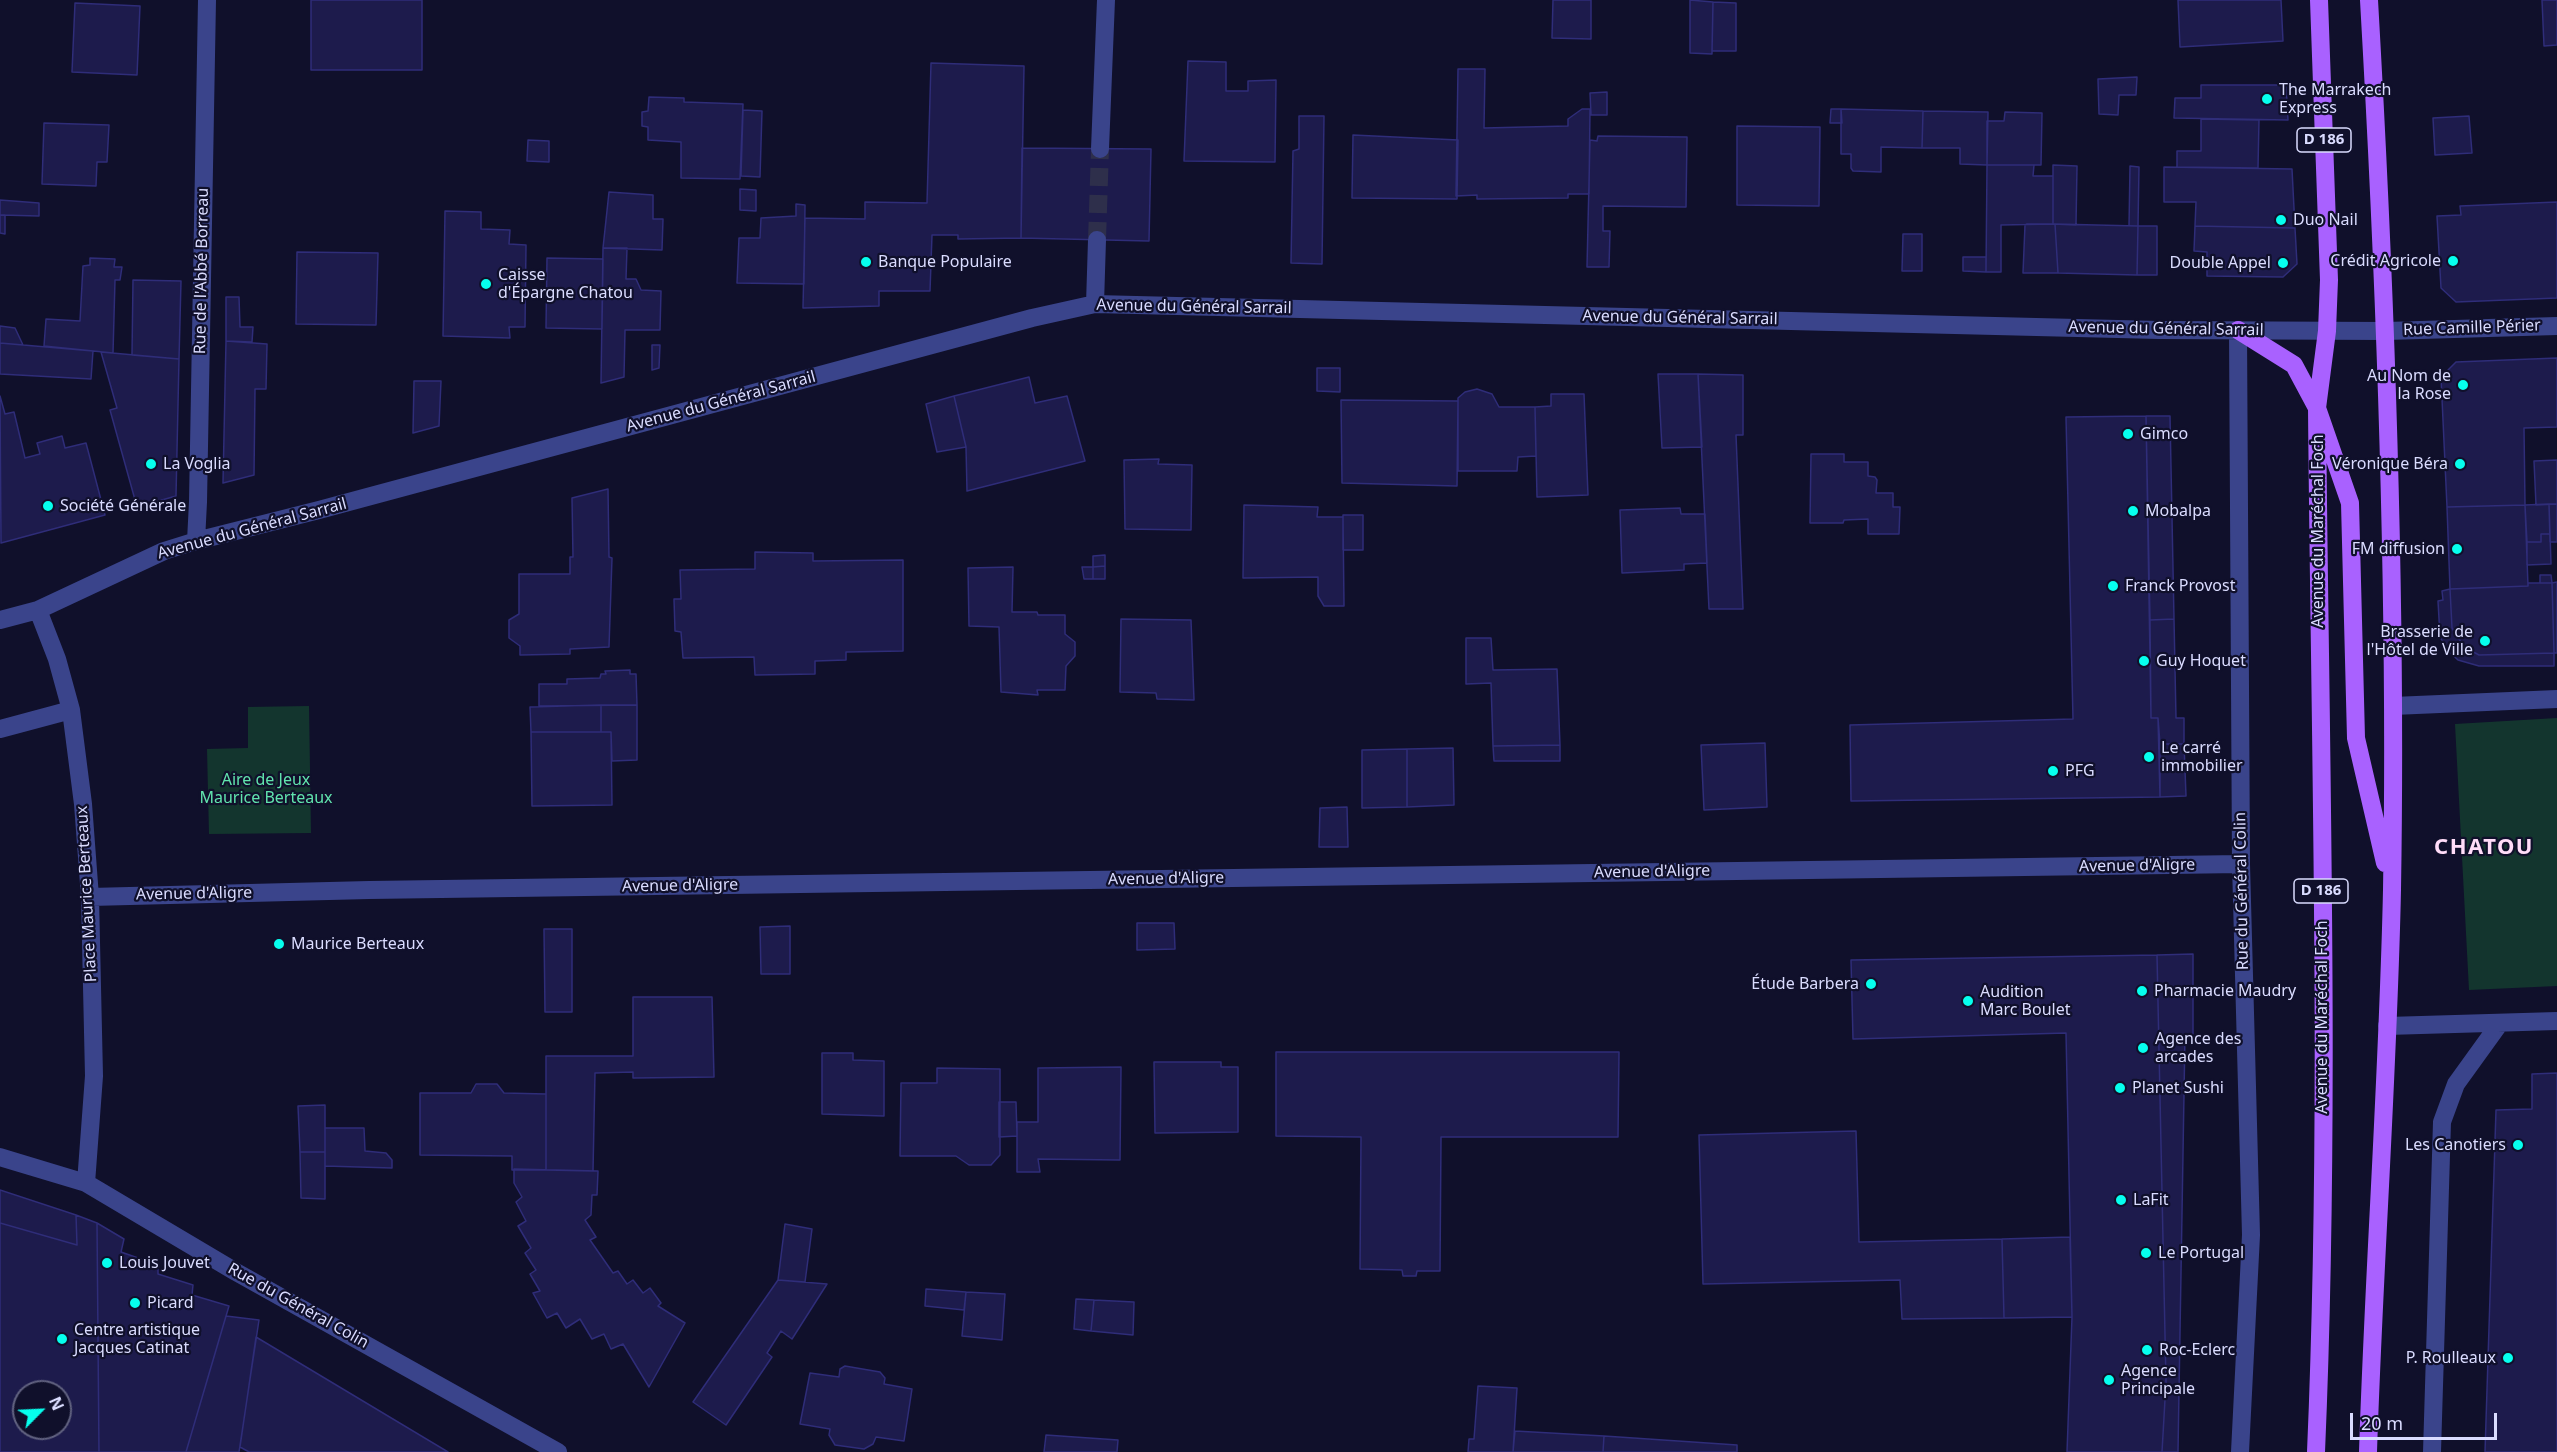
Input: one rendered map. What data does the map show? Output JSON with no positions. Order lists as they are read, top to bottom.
{
  "streets": {
    "main road": ["D 186", "Avenue du Maréchal Foch"],
    "street": [
      "Rue de l'Abbé Borreau",
      "Avenue du Général Sarrail",
      "Rue Camille Périer",
      "Avenue d'Aligre",
      "Rue du Général Colin",
      "Place Maurice Berteaux"
    ]
  },
  "crossings": [
    ["D 186", "Avenue du Général Sarrail"],
    ["D 186", "Rue Camille Périer"],
    ["D 186", "Avenue du Maréchal Foch"],
    ["D 186", "Rue du Général Colin"],
    ["Rue de l'Abbé Borreau", "Avenue du Général Sarrail"],
    ["Avenue du Général Sarrail", "Avenue du Maréchal Foch"],
    ["Avenue du Général Sarrail", "Rue du Général Colin"],
    ["Avenue du Général Sarrail", "Place Maurice Berteaux"],
    ["Avenue d'Aligre", "Rue du Général Colin"],
    ["Avenue d'Aligre", "Place Maurice Berteaux"],
    ["Rue du Général Colin", "Place Maurice Berteaux"]
  ],
  "districts": ["CHATOU"],
  "parks": ["Aire de Jeux Maurice Berteaux"],
  "places": [
    "The Marrakech Express",
    "Duo Nail",
    "Crédit Agricole",
    "Banque Populaire",
    "Double Appel",
    "Caisse d'Épargne Chatou",
    "Au Nom de la Rose",
    "Gimco",
    "La Voglia",
    "Véronique Béra",
    "Société Générale",
    "Mobalpa",
    "FM diffusion",
    "Franck Provost",
    "Brasserie de l'Hôtel de Ville",
    "Guy Hoquet",
    "Le carré immobilier",
    "PFG",
    "Maurice Berteaux",
    "Étude Barbera",
    "Pharmacie Maudry",
    "Audition Marc Boulet",
    "Agence des arcades",
    "Planet Sushi",
    "Les Canotiers",
    "LaFit",
    "Le Portugal",
    "Louis Jouvet",
    "Picard",
    "Centre artistique Jacques Catinat",
    "Roc-Eclerc",
    "P. Roulleaux",
    "Agence Principale"
  ],
  "scale_bar": "20 m",
  "north": "top right"
}
